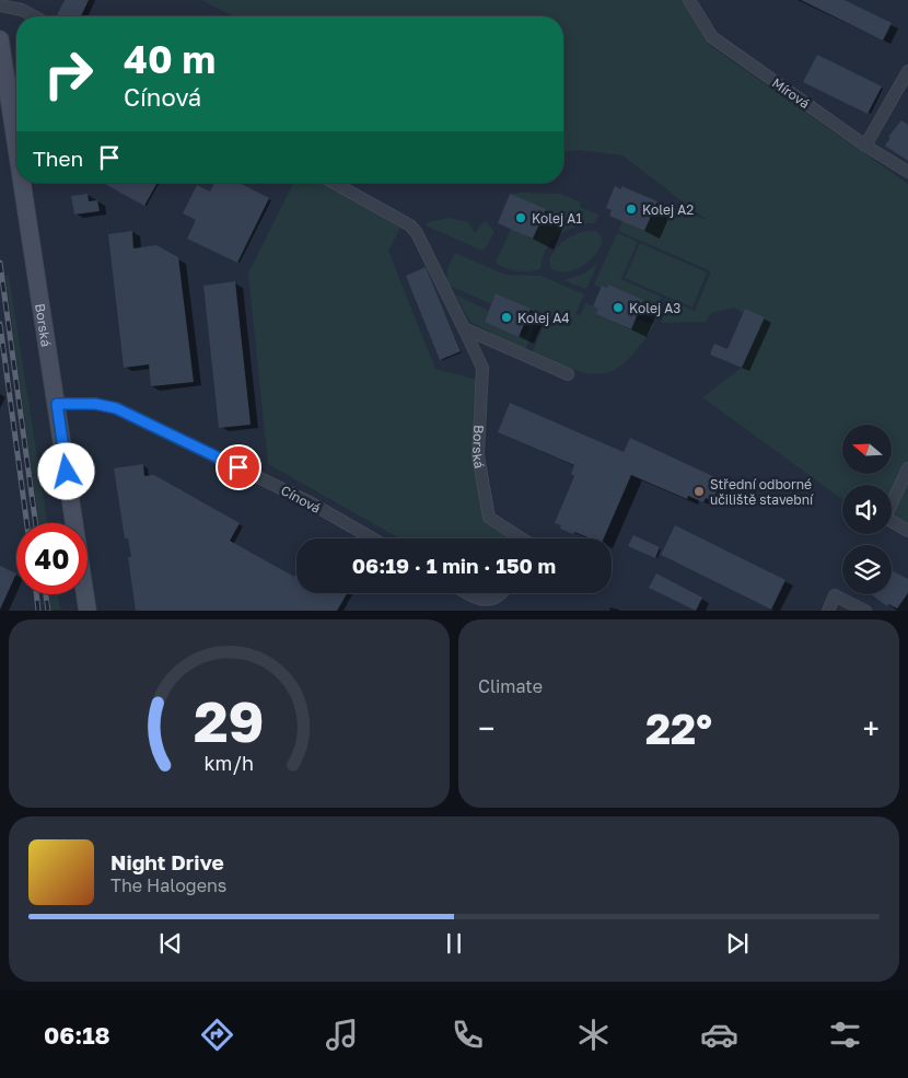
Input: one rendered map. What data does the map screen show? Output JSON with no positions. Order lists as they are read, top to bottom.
{
  "streets": {
    "street": ["Mírová", "Borská", "Cínová"]
  },
  "crossings": [
    ["Borská", "Cínová"]
  ],
  "places": [
    "Kolej A2",
    "Kolej A1",
    "Kolej A3",
    "Kolej A4",
    "Střední odborné učiliště stavební"
  ],
  "north": "left",
  "page": {
    "turn": ["40 m", "Cínová"],
    "then": "Then",
    "limit": "40",
    "trip": "06:19 · 1 min · 150 m",
    "tile": "Climate",
    "heat": ["−", "22°", "+"],
    "song": ["Night Drive", "The Halogens"],
    "tabs": "06:18",
    "gauge": ["29", "km/h"]
  }
}
